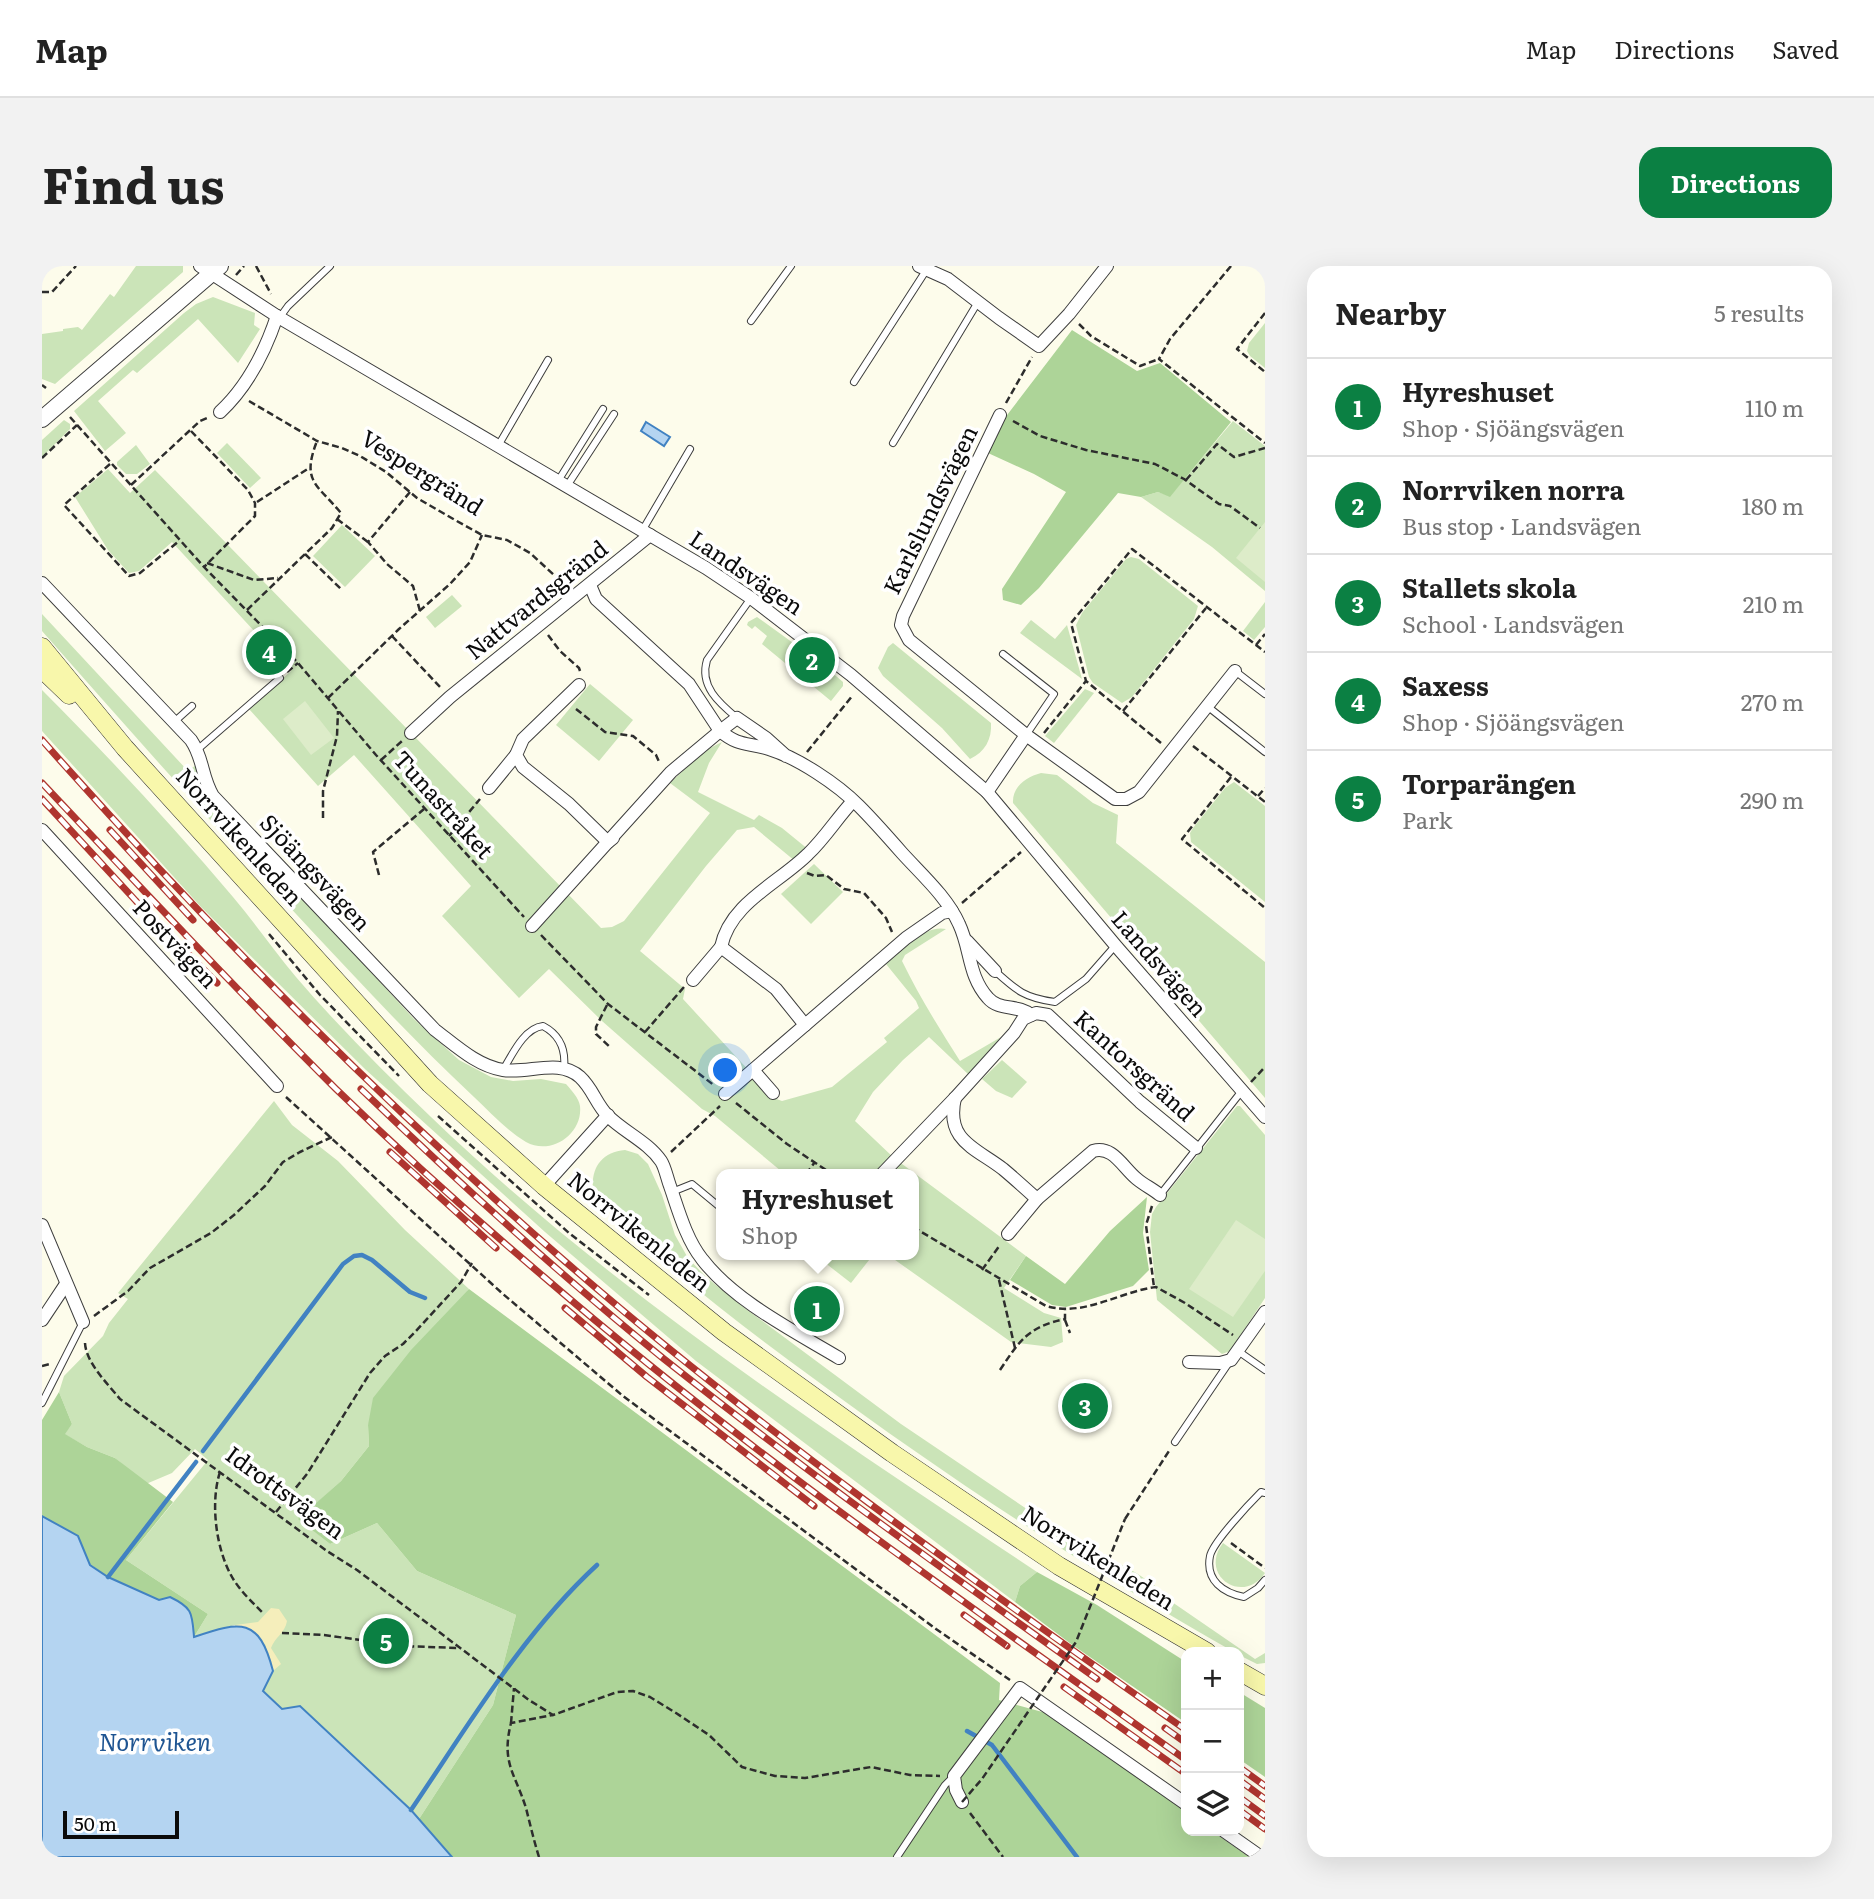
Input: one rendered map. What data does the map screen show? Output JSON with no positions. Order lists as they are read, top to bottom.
{
  "streets": {
    "main road": ["Norrvikenleden"],
    "street": [
      "Karlslundsvägen",
      "Landsvägen",
      "Nattvardsgränd",
      "Sjöängsvägen",
      "Postvägen",
      "Kantorsgränd"
    ],
    "path": ["Vespergränd", "Tunastråket", "Idrottsvägen"]
  },
  "crossings": [
    ["Vespergränd", "Nattvardsgränd"],
    ["Landsvägen", "Nattvardsgränd"],
    ["Landsvägen", "Kantorsgränd"]
  ],
  "water": ["Norrviken"],
  "scale_bar": "50 m",
  "page": {
    "header": "Map",
    "nav": ["Map", "Directions", "Saved"],
    "title": "Find us",
    "buttons": "Directions",
    "heading": ["Nearby", "5 results"],
    "list": [
      {
        "mark": "1",
        "name": "Hyreshuset",
        "note": "Shop · Sjöängsvägen",
        "value": "110 m"
      },
      {
        "mark": "2",
        "name": "Norrviken norra",
        "note": "Bus stop · Landsvägen",
        "value": "180 m"
      },
      {
        "mark": "3",
        "name": "Stallets skola",
        "note": "School · Landsvägen",
        "value": "210 m"
      },
      {
        "mark": "4",
        "name": "Saxess",
        "note": "Shop · Sjöängsvägen",
        "value": "270 m"
      },
      {
        "mark": "5",
        "name": "Torparängen",
        "note": "Park",
        "value": "290 m"
      }
    ],
    "pins": [
      "4",
      "2",
      "1",
      "3",
      "5"
    ],
    "popup": ["Hyreshuset", "Shop"],
    "map_buttons": ["+", "−"],
    "scale": "50 m"
  }
}
